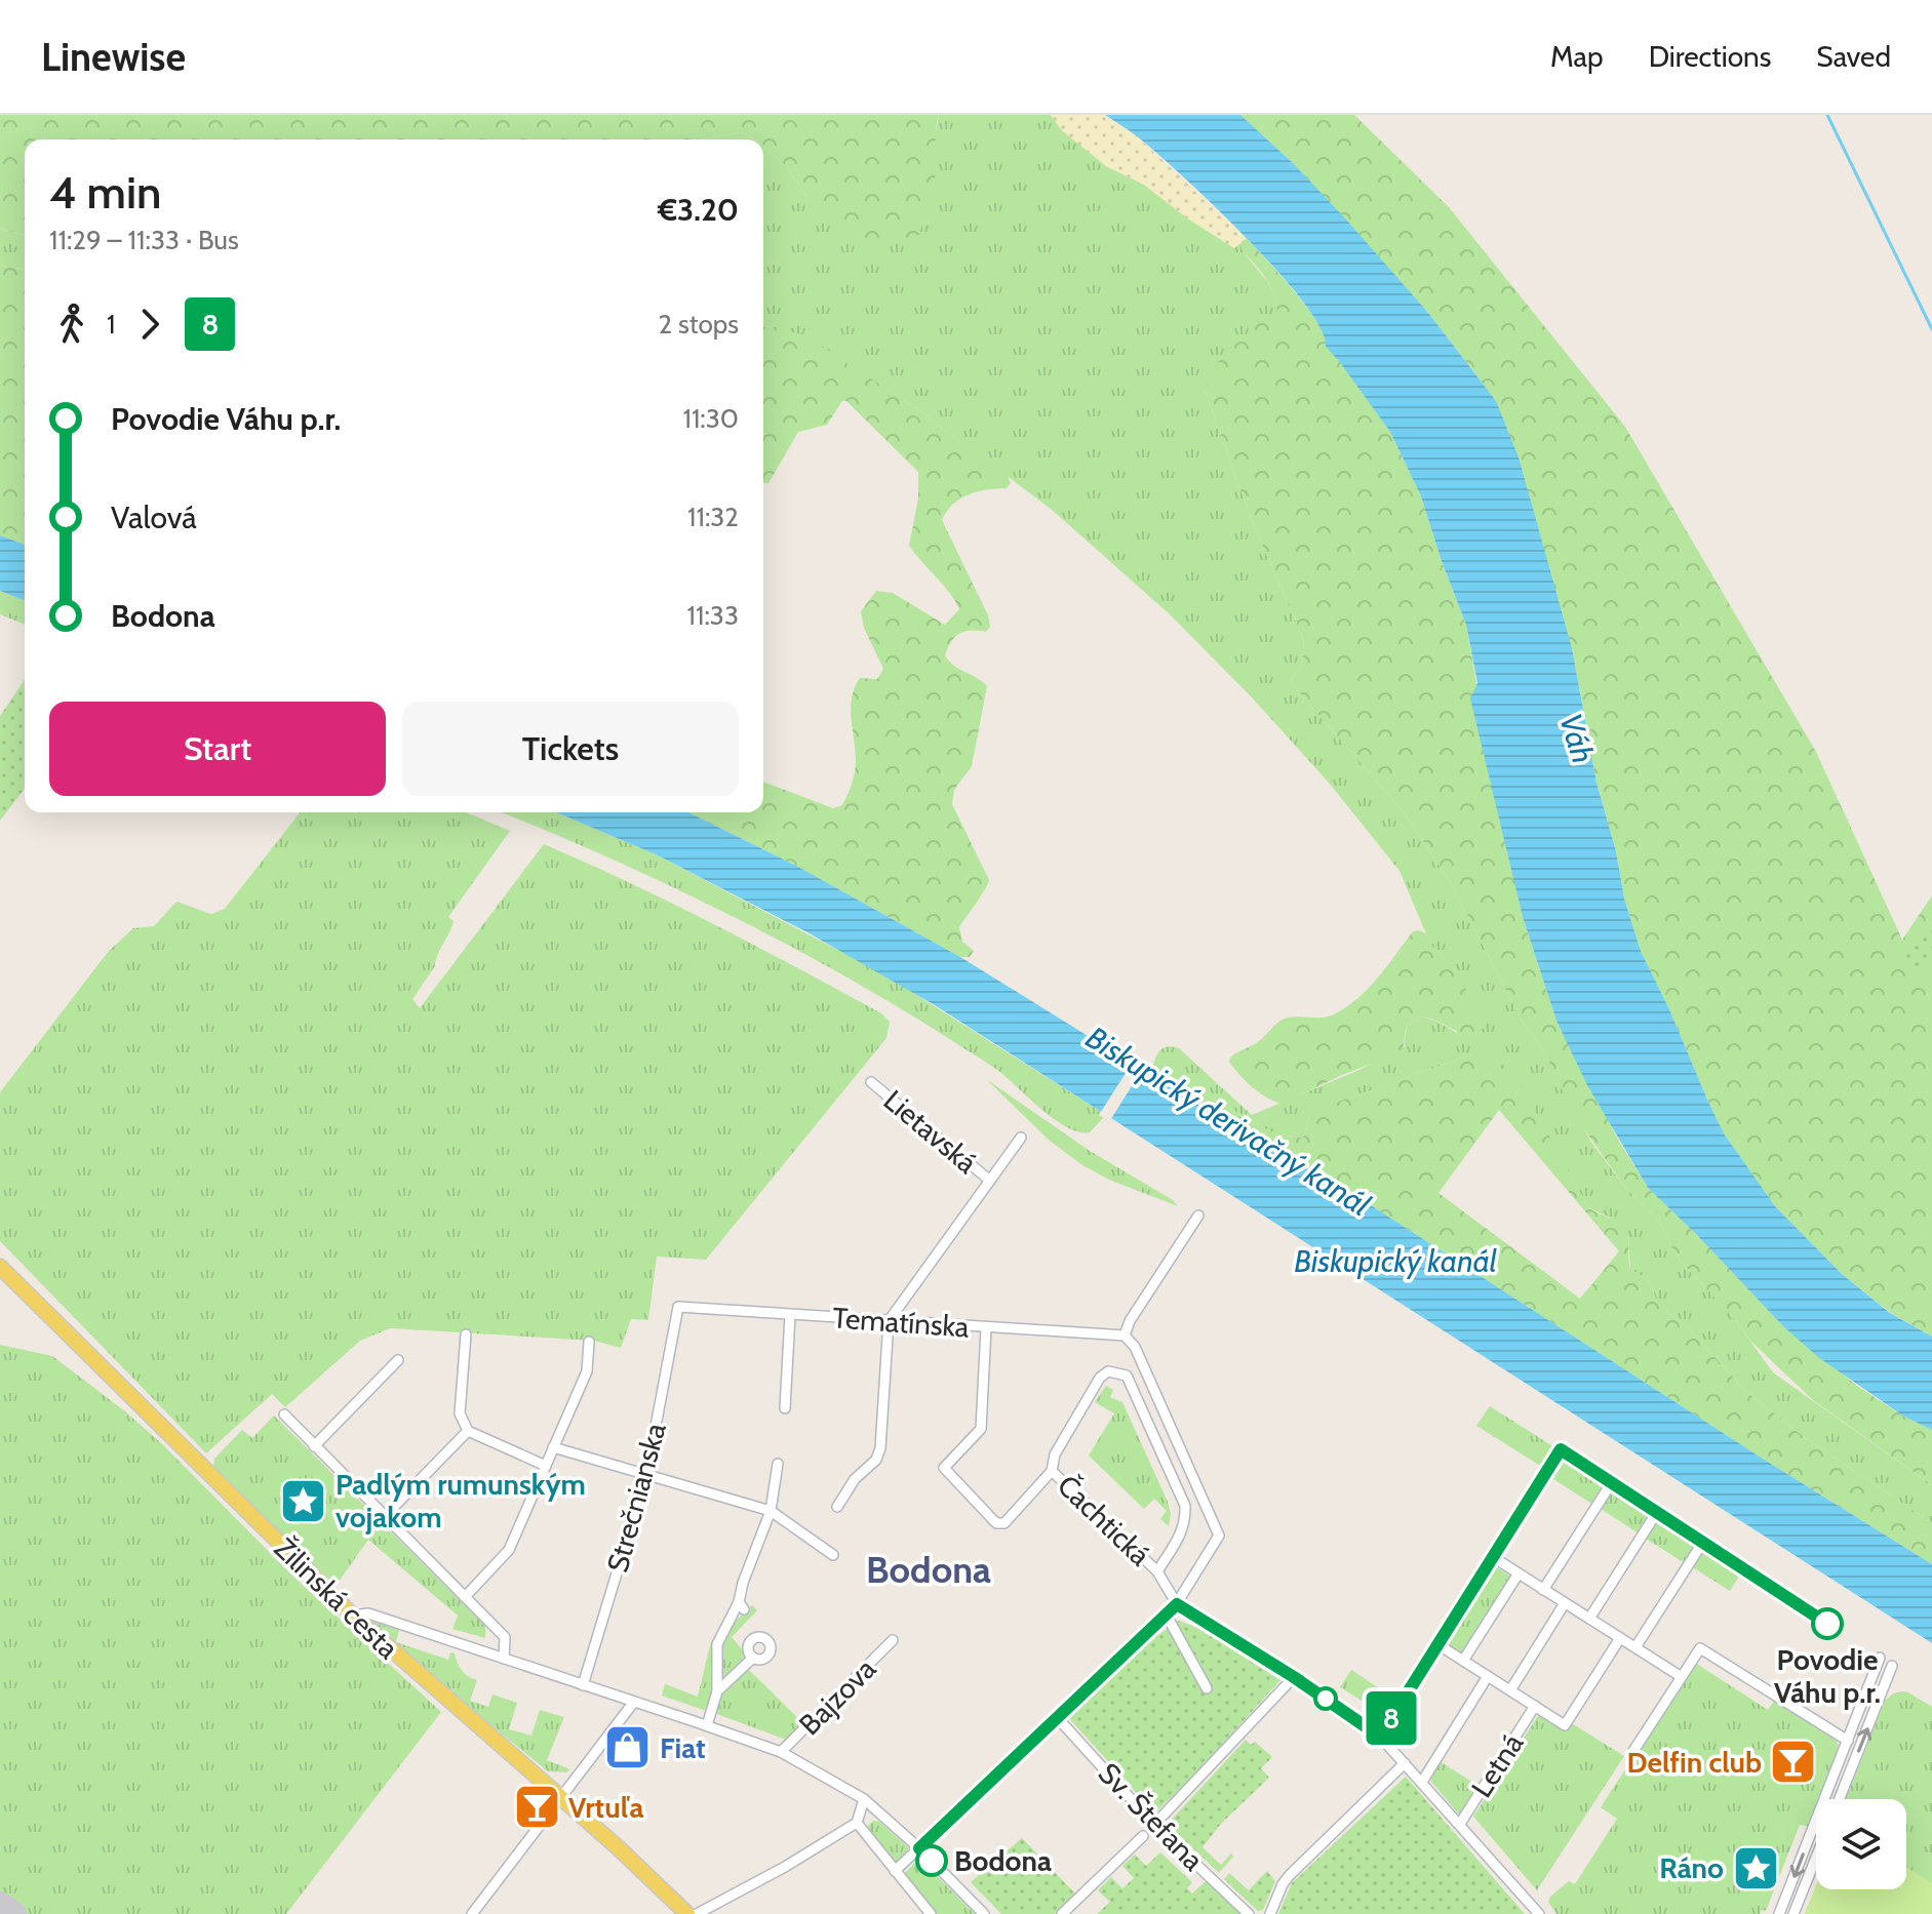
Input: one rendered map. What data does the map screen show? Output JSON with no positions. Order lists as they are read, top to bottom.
{
  "streets": {
    "main road": ["Žilinská cesta"],
    "street": [
      "Lietavská",
      "Tematínska",
      "Strečnianska",
      "Čachtická",
      "Bajzova",
      "Letná",
      "Sv. Štefana"
    ]
  },
  "crossings": [
    ["Lietavská", "Tematínska"],
    ["Tematínska", "Strečnianska"]
  ],
  "districts": ["Bodona"],
  "water": ["Váh", "Biskupický derivačný kanál", "Biskupický kanál"],
  "places": {
    "place": ["Padlým rumunským vojakom", "Ráno"],
    "other": ["Povodie Váhu p.r.", "Bodona"],
    "shop": ["Fiat"],
    "bar": ["Delfin club", "Vrtuľa"]
  },
  "lines": ["bus line 8"],
  "page": {
    "header": "Linewise",
    "nav": ["Map", "Directions", "Saved"],
    "on_map": "8",
    "heading": ["4 min", "11:29 – 11:33 · Bus", "€3.20"],
    "legs": ["1", "8", "2 stops"],
    "list": [
      {
        "name": "Povodie Váhu p.r.",
        "value": "11:30"
      },
      {
        "name": "Valová",
        "value": "11:32"
      },
      {
        "name": "Bodona",
        "value": "11:33"
      }
    ],
    "buttons": ["Start", "Tickets"]
  }
}
